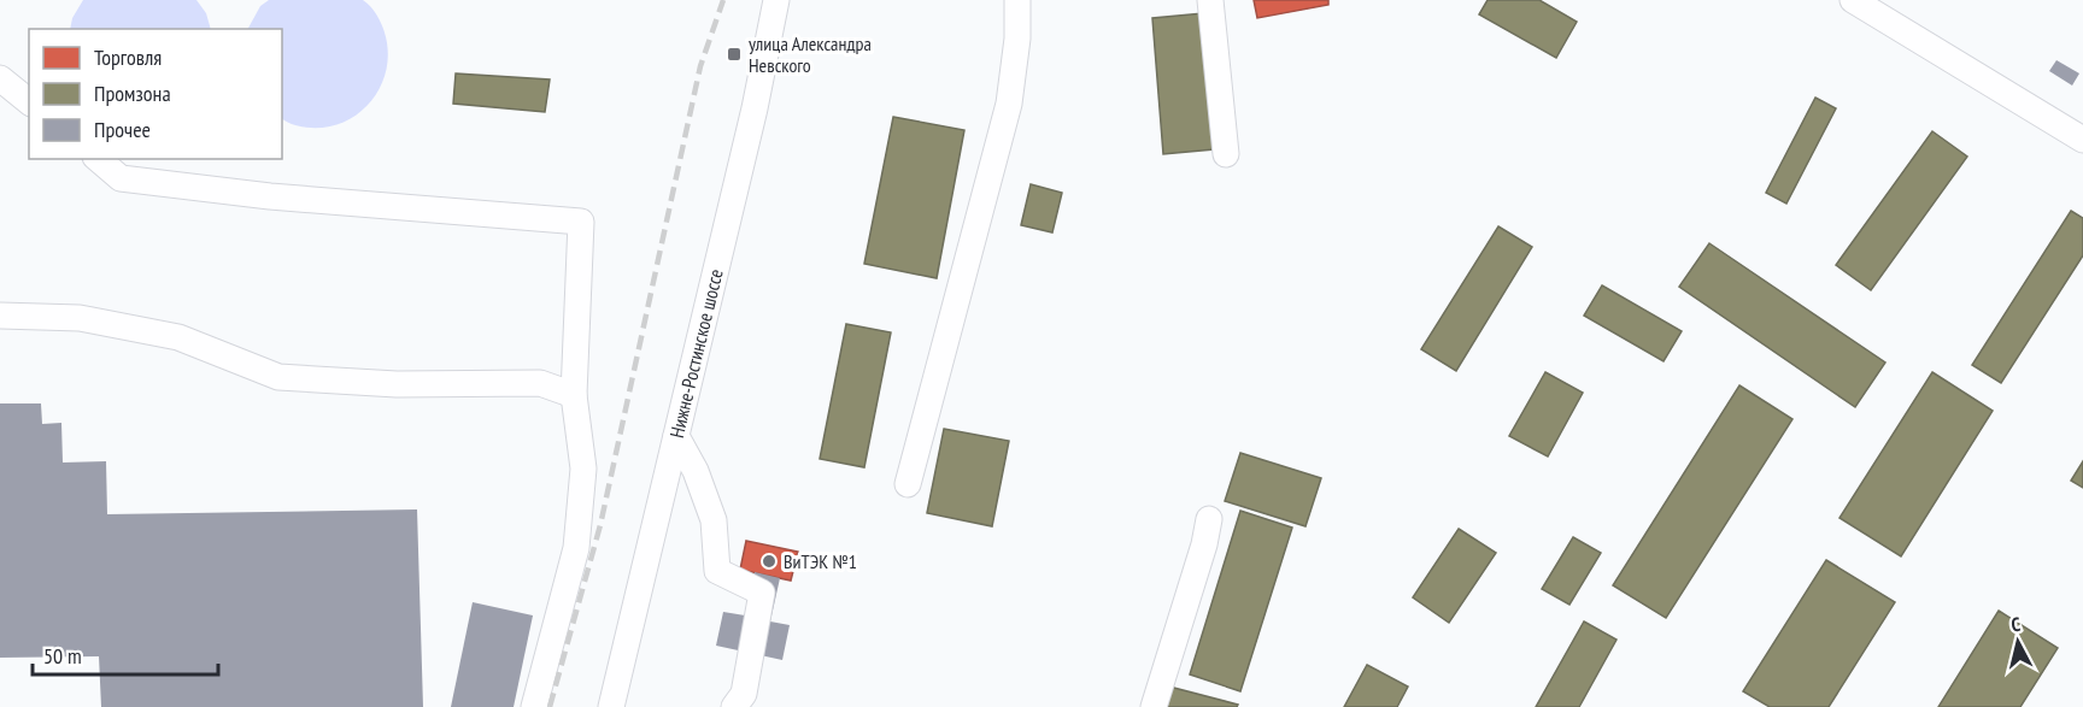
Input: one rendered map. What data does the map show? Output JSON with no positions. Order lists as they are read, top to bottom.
{
  "streets": {
    "street": ["Нижне-Ростинское шоссе"]
  },
  "places": {
    "transit": ["улица Александра Невского"],
    "other": ["ВиТЭК №1"]
  },
  "legend": ["Торговля", "Промзона", "Прочее"],
  "scale_bar": "50 m",
  "north": "top"
}
